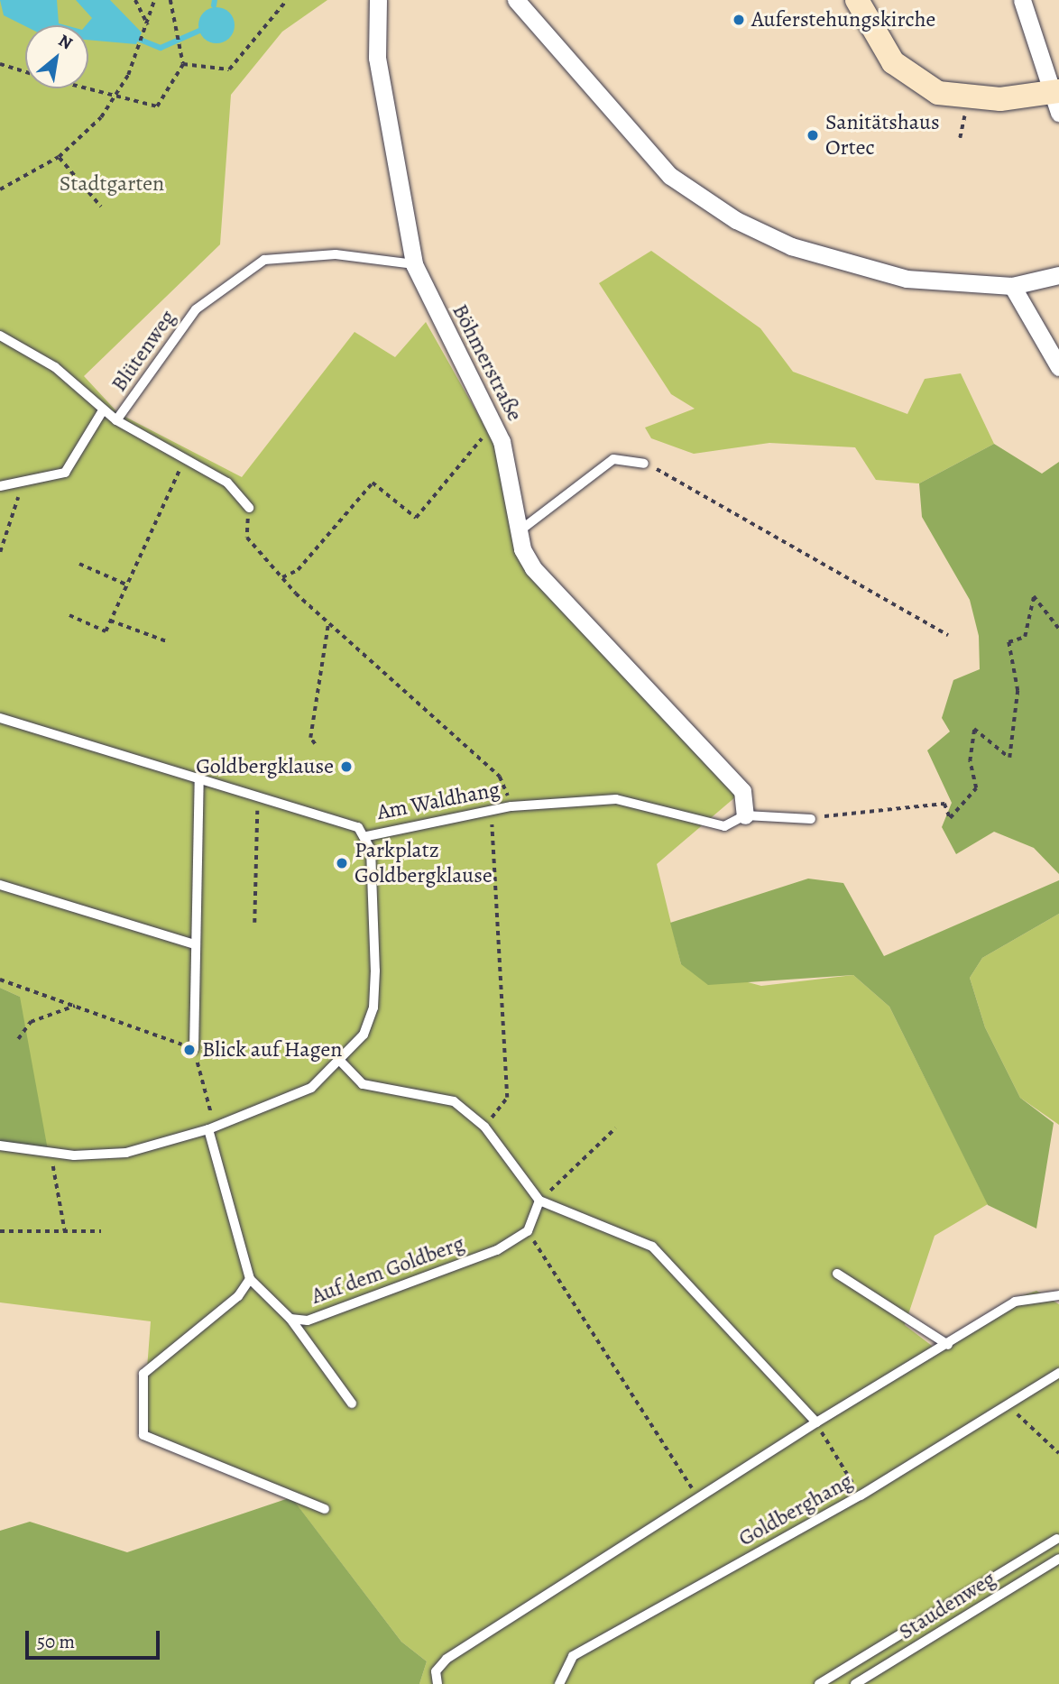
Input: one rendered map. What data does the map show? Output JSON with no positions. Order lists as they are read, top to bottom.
{
  "streets": {
    "street": ["Böhmerstraße"],
    "lane": [
      "Blütenweg",
      "Am Waldhang",
      "Auf dem Goldberg",
      "Goldberghang",
      "Staudenweg"
    ]
  },
  "crossings": [
    ["Blütenweg", "Böhmerstraße"],
    ["Böhmerstraße", "Am Waldhang"]
  ],
  "parks": ["Stadtgarten"],
  "places": [
    "Auferstehungskirche",
    "Sanitätshaus Ortec",
    "Goldbergklause",
    "Parkplatz Goldbergklause",
    "Blick auf Hagen"
  ],
  "scale_bar": "50 m",
  "north": "top right"
}
